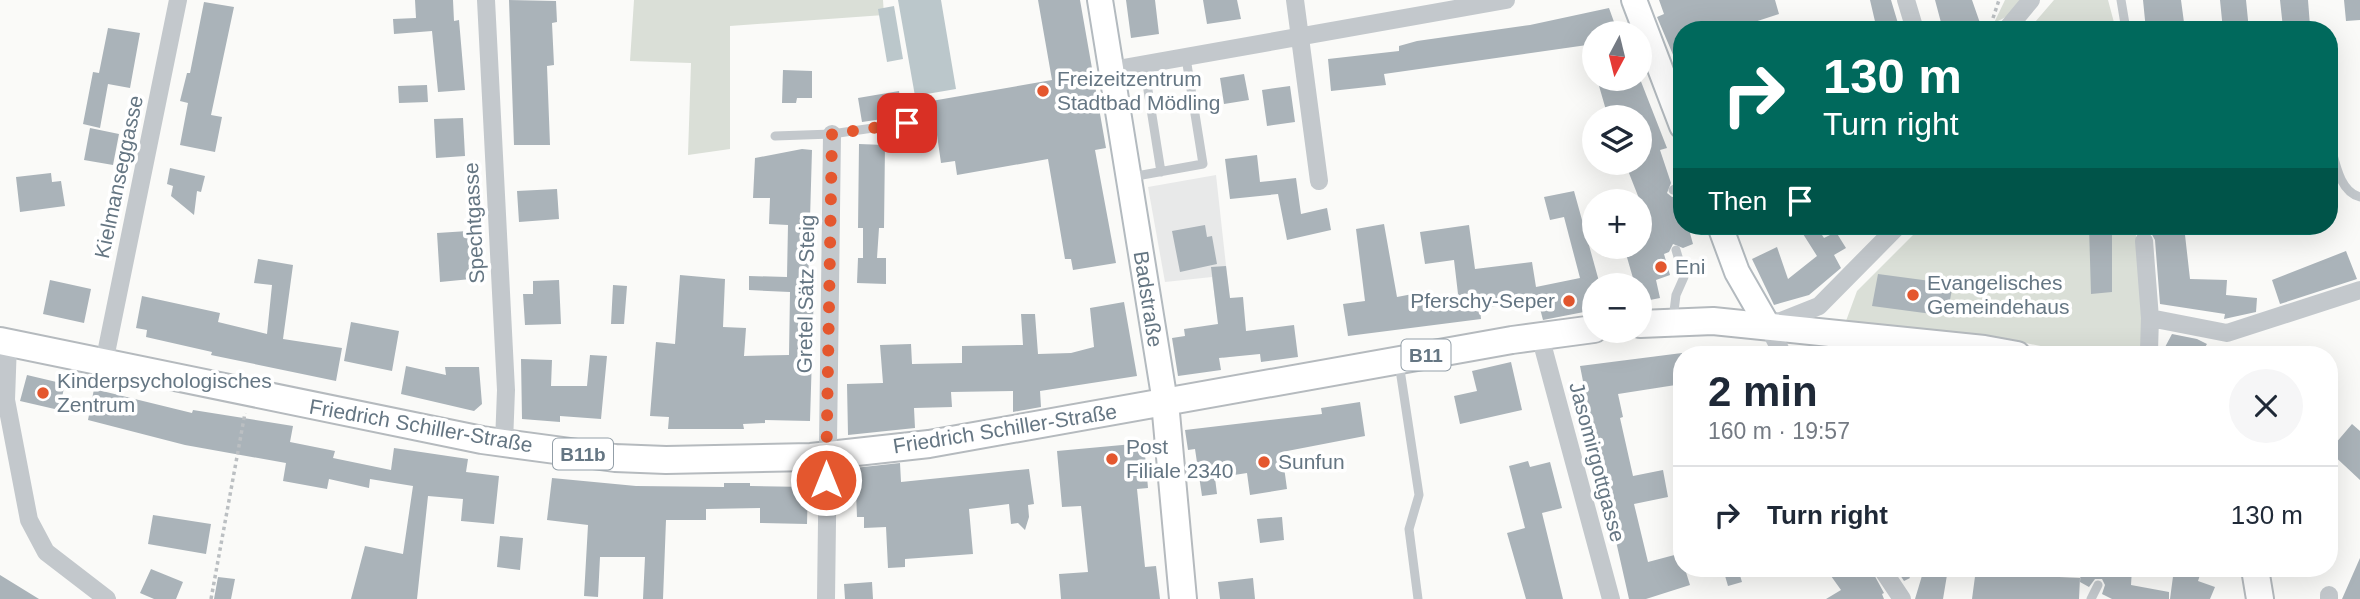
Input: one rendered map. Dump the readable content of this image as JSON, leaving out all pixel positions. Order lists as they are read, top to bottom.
{
  "streets": {
    "main road": [
      "Badstraße",
      "B11",
      "Friedrich Schiller-Straße",
      "B11b"
    ],
    "street": [
      "Kielmanseggasse",
      "Spechtgasse",
      "Gretel Sätz Steig",
      "Jasomirgottgasse"
    ]
  },
  "crossings": [
    ["Kielmanseggasse", "Friedrich Schiller-Straße"],
    ["Spechtgasse", "Friedrich Schiller-Straße"],
    ["Gretel Sätz Steig", "Friedrich Schiller-Straße"],
    ["Badstraße", "Friedrich Schiller-Straße"],
    ["Friedrich Schiller-Straße", "Jasomirgottgasse"]
  ],
  "places": [
    "Freizeitzentrum Stadtbad Mödling",
    "Eni",
    "Evangelisches Gemeindehaus",
    "Pferschy-Seper",
    "Kinderpsychologisches Zentrum",
    "Post Filiale 2340",
    "Sunfun"
  ],
  "north": "bottom",
  "page": {
    "map_buttons": ["+", "−"],
    "turn": ["130 m", "Turn right"],
    "then": "Then",
    "heading": ["2 min", "160 m · 19:57"],
    "list": [
      {
        "name": "Turn right",
        "value": "130 m"
      }
    ]
  }
}
